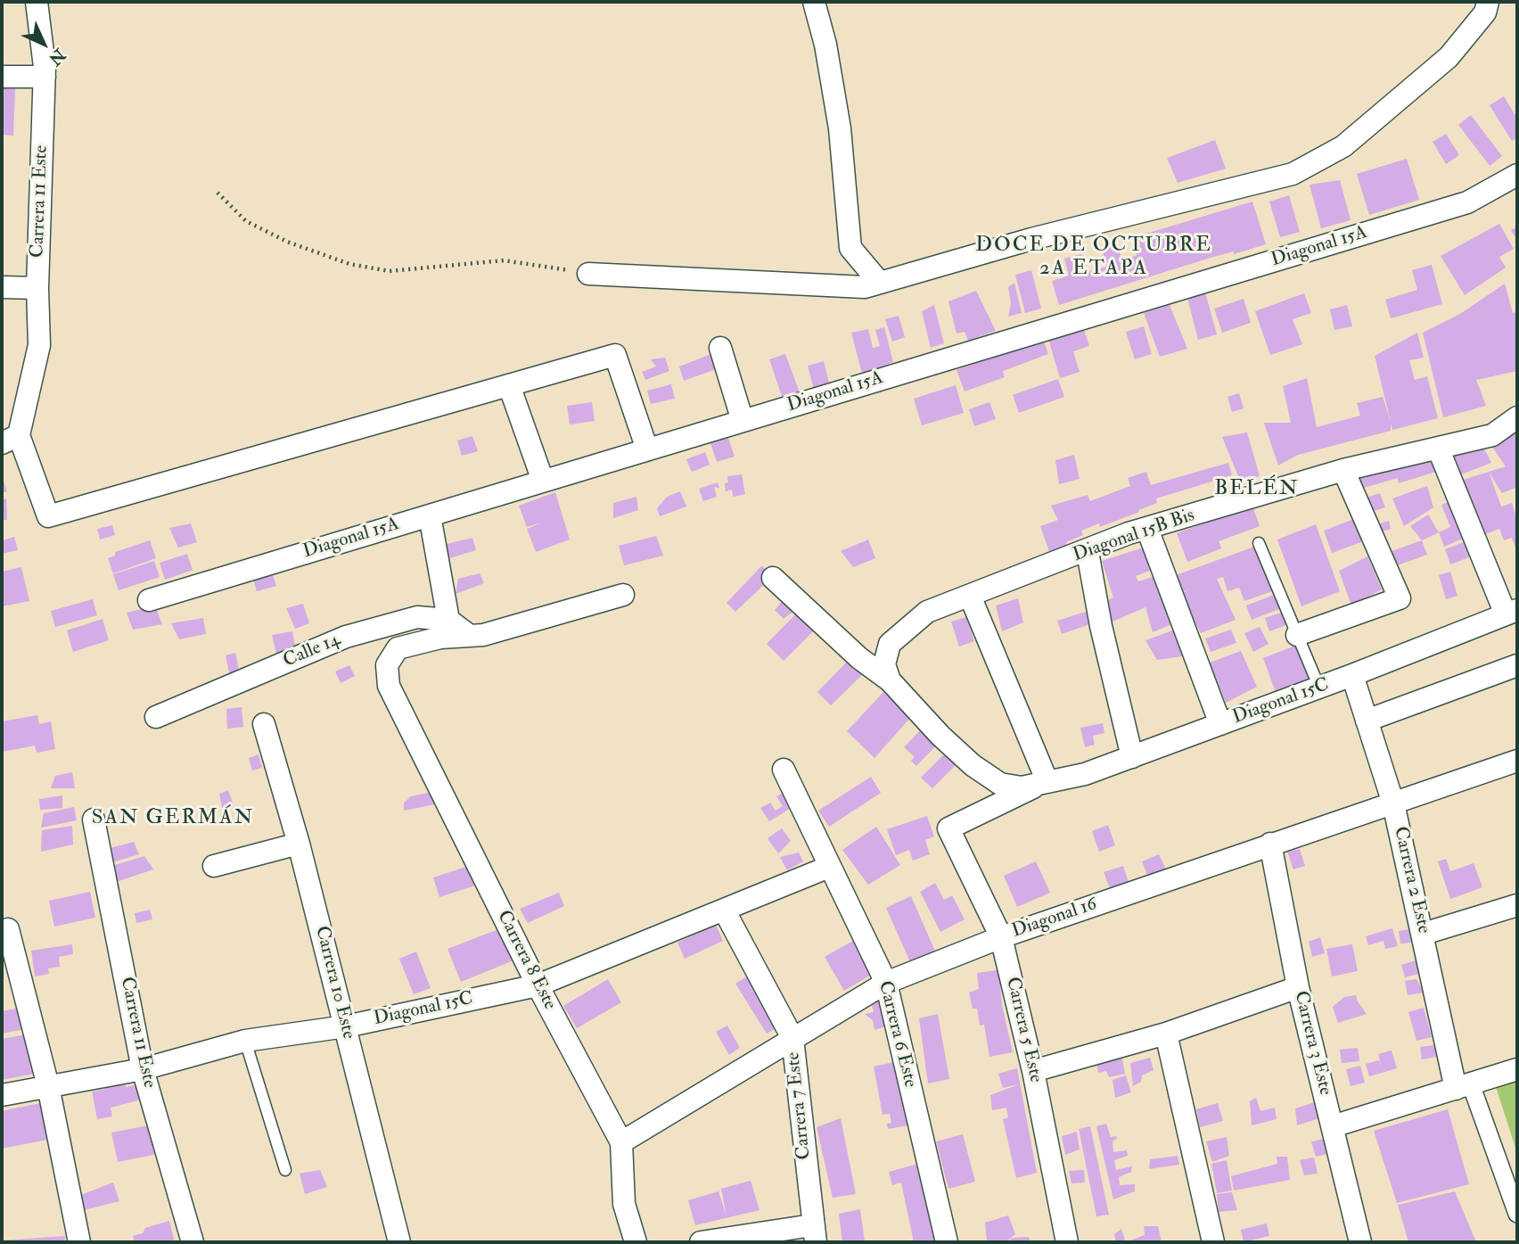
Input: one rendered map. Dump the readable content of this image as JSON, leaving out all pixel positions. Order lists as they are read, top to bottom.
{
  "streets": {
    "street": [
      "Carrera 11 Este",
      "Diagonal 15A",
      "Diagonal 15B Bis",
      "Calle 14",
      "Diagonal 15C",
      "Carrera 2 Este",
      "Diagonal 16",
      "Carrera 8 Este",
      "Carrera 10 Este",
      "Carrera 5 Este",
      "Carrera 6 Este",
      "Carrera 3 Este",
      "Carrera 7 Este"
    ]
  },
  "crossings": [
    ["Carrera 11 Este", "Diagonal 15C"],
    ["Diagonal 15B Bis", "Diagonal 15C"],
    ["Diagonal 15C", "Carrera 2 Este"],
    ["Diagonal 15C", "Carrera 8 Este"],
    ["Diagonal 15C", "Carrera 10 Este"],
    ["Diagonal 15C", "Carrera 5 Este"],
    ["Diagonal 15C", "Carrera 6 Este"],
    ["Diagonal 15C", "Carrera 7 Este"],
    ["Carrera 2 Este", "Diagonal 16"],
    ["Diagonal 16", "Carrera 8 Este"],
    ["Diagonal 16", "Carrera 5 Este"],
    ["Diagonal 16", "Carrera 6 Este"],
    ["Diagonal 16", "Carrera 3 Este"],
    ["Diagonal 16", "Carrera 7 Este"]
  ],
  "districts": ["DOCE DE OCTUBRE 2A ETAPA", "BELÉN", "SAN GERMÁN"],
  "north": "bottom right"
}
